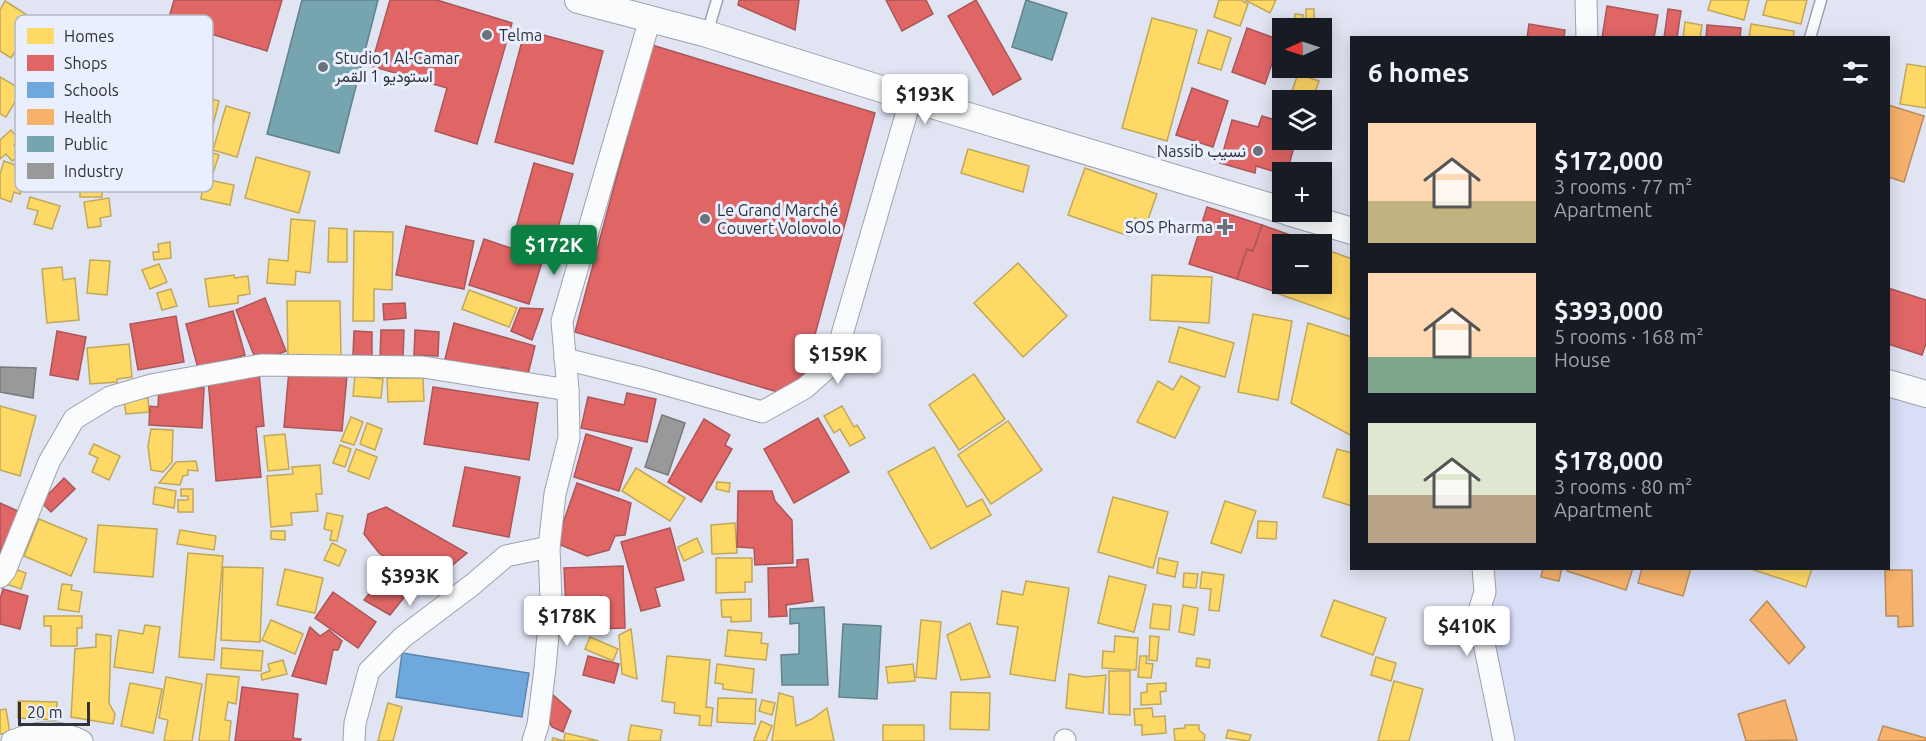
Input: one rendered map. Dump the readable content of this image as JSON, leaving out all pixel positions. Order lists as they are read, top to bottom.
{
  "places": {
    "other": [
      "Telma",
      "Studio1 Al-Camar استوديو 1 القمر",
      "Nassib نسيب",
      "Le Grand Marché Couvert Volovolo"
    ],
    "health": ["SOS Pharma"]
  },
  "legend": [
    "Homes",
    "Shops",
    "Schools",
    "Health",
    "Public",
    "Industry"
  ],
  "scale_bar": "20 m",
  "north": "left",
  "page": {
    "map_buttons": ["+", "−"],
    "heading": "6 homes",
    "price": [
      "$193K",
      "$172K",
      "$159K",
      "$393K",
      "$178K",
      "$410K"
    ],
    "list": [
      {
        "name": "$172,000",
        "note": "3 rooms · 77 m² · Apartment"
      },
      {
        "name": "$393,000",
        "note": "5 rooms · 168 m² · House"
      },
      {
        "name": "$178,000",
        "note": "3 rooms · 80 m² · Apartment"
      }
    ],
    "scale": "20 m"
  }
}
